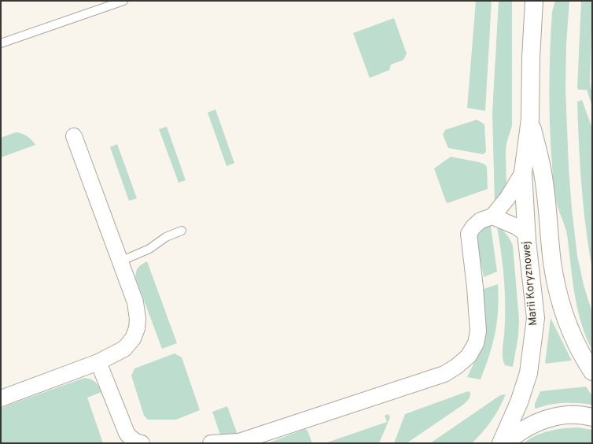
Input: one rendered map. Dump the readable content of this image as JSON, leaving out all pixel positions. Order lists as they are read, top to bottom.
{
  "streets": {
    "street": ["Marii Koryznowej"]
  }
}
